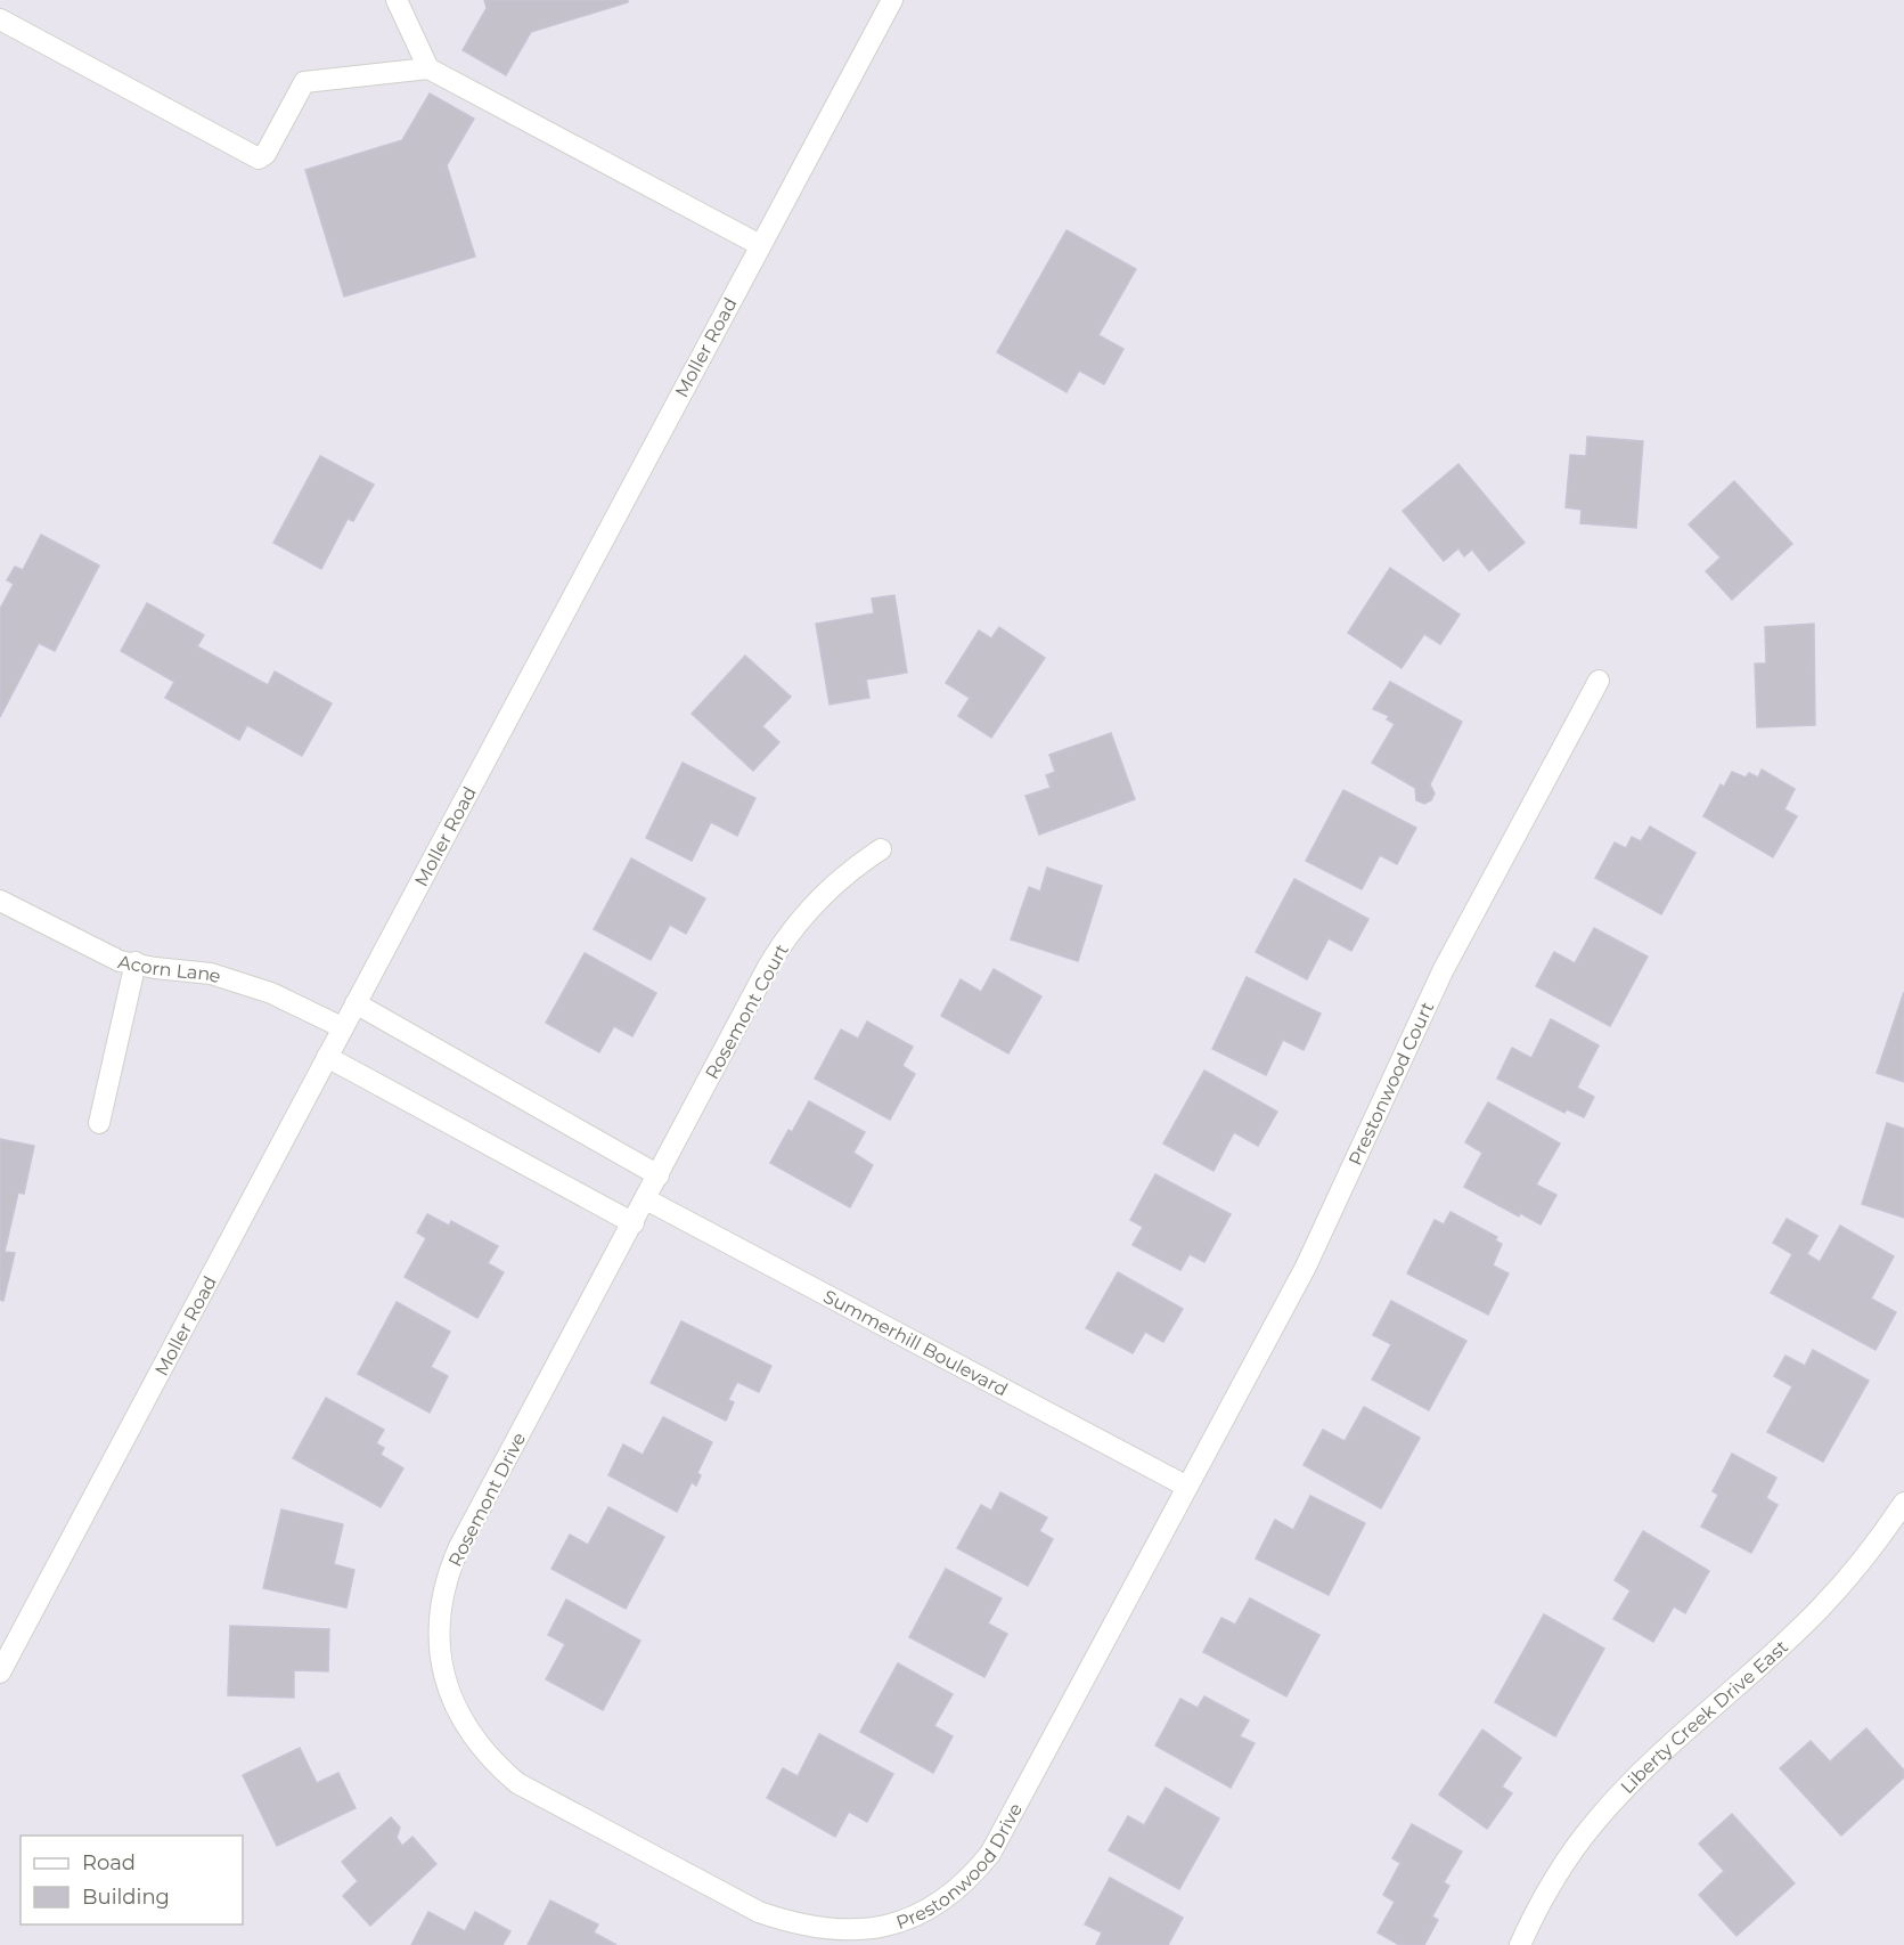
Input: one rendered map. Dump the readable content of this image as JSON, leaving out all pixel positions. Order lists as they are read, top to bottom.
{
  "streets": {
    "street": [
      "Moller Road",
      "Acorn Lane",
      "Rosemont Court",
      "Prestonwood Court",
      "Summerhill Boulevard",
      "Rosemont Drive",
      "Liberty Creek Drive East",
      "Prestonwood Drive"
    ]
  },
  "crossings": [
    ["Moller Road", "Acorn Lane"],
    ["Rosemont Court", "Summerhill Boulevard"],
    ["Rosemont Court", "Rosemont Drive"],
    ["Prestonwood Court", "Summerhill Boulevard"],
    ["Prestonwood Court", "Prestonwood Drive"],
    ["Summerhill Boulevard", "Rosemont Drive"],
    ["Summerhill Boulevard", "Prestonwood Drive"],
    ["Rosemont Drive", "Prestonwood Drive"]
  ],
  "legend": ["Road", "Building"]
}
